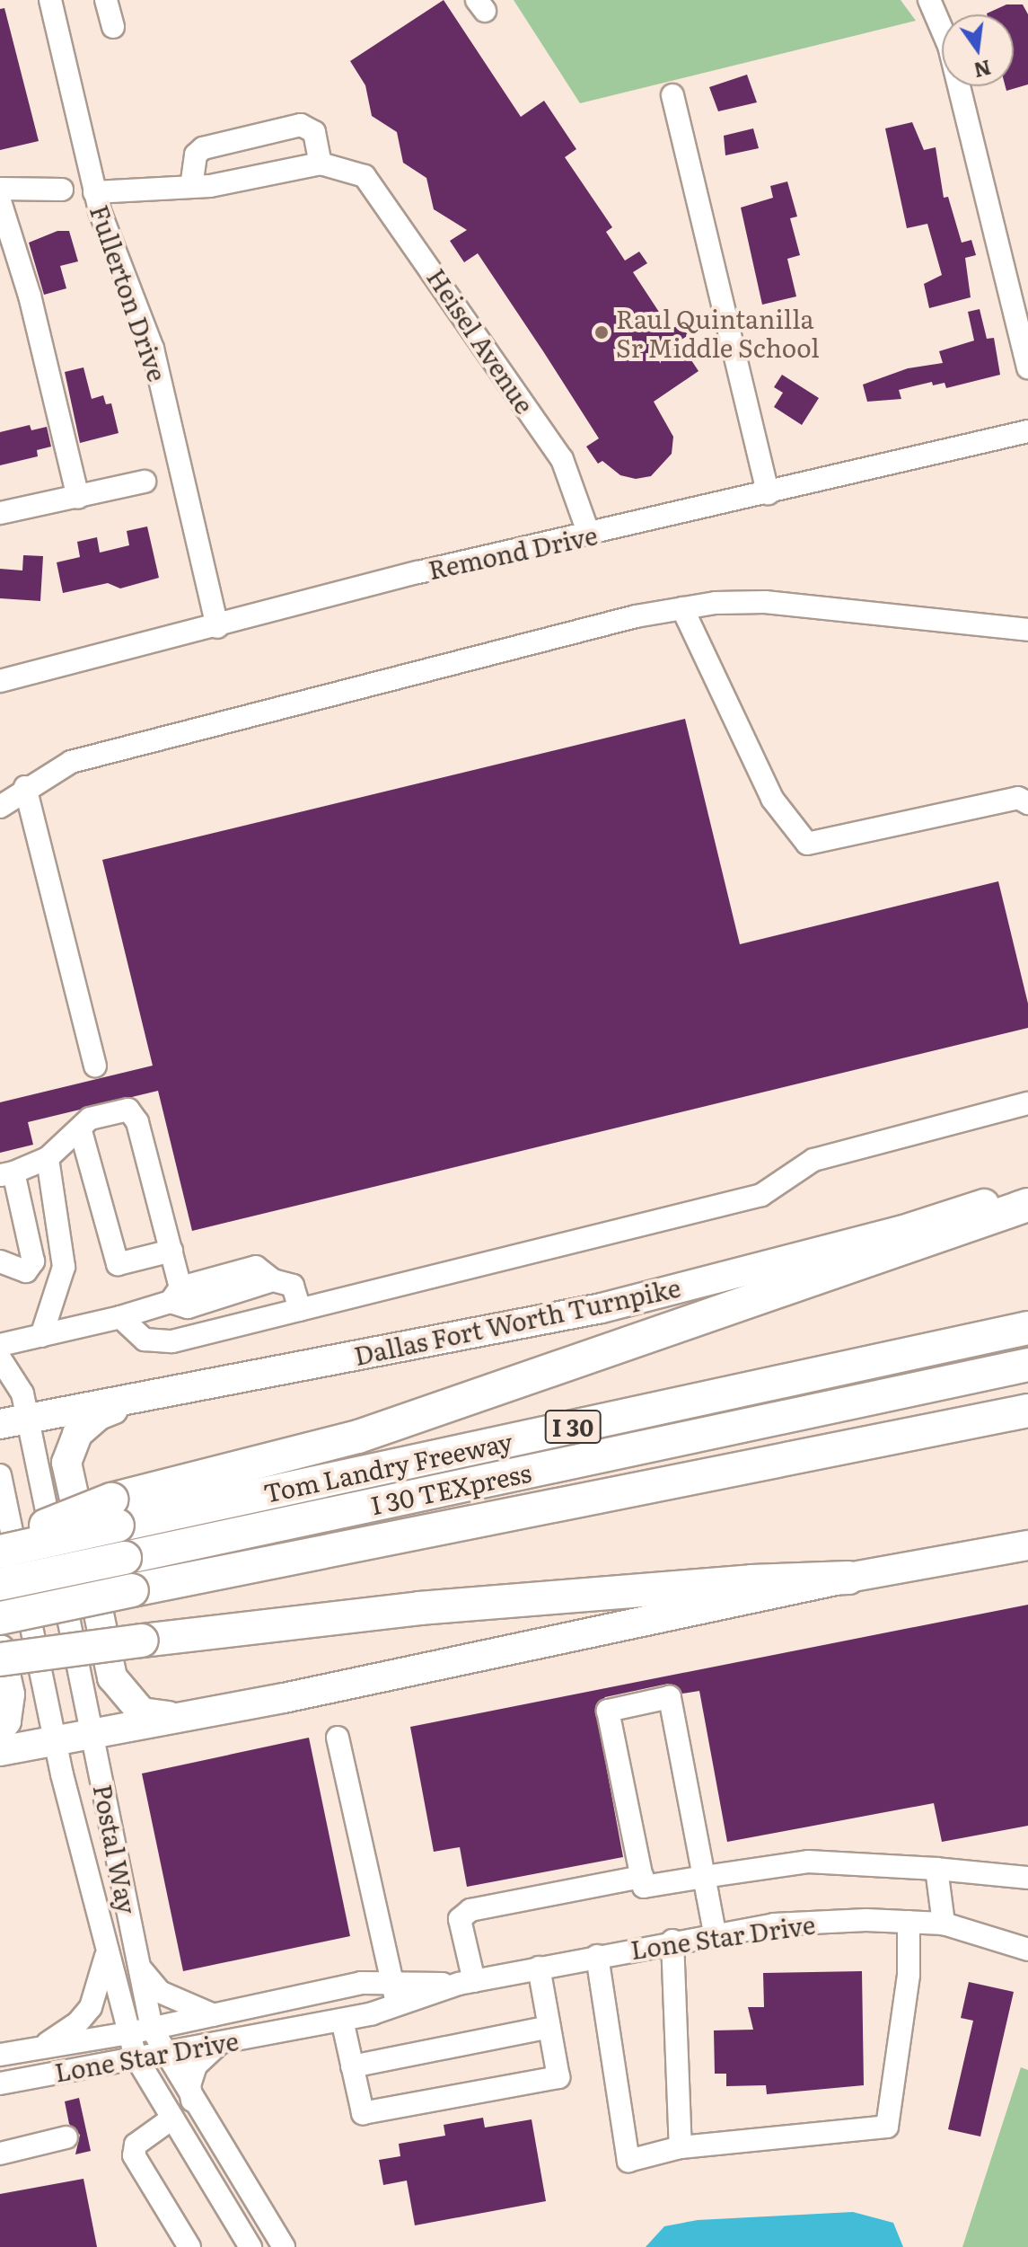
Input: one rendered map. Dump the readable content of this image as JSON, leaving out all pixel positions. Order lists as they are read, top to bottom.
{
  "streets": {
    "highway": ["I 30", "Tom Landry Freeway", "I 30 TEXpress"],
    "main road": ["Dallas Fort Worth Turnpike"],
    "street": [
      "Fullerton Drive",
      "Heisel Avenue",
      "Remond Drive",
      "Postal Way",
      "Lone Star Drive"
    ]
  },
  "crossings": [
    ["Fullerton Drive", "Remond Drive"],
    ["Heisel Avenue", "Remond Drive"],
    ["Dallas Fort Worth Turnpike", "Postal Way"],
    ["Postal Way", "Lone Star Drive"]
  ],
  "places": ["Raul Quintanilla Sr Middle School"],
  "north": "bottom"
}
